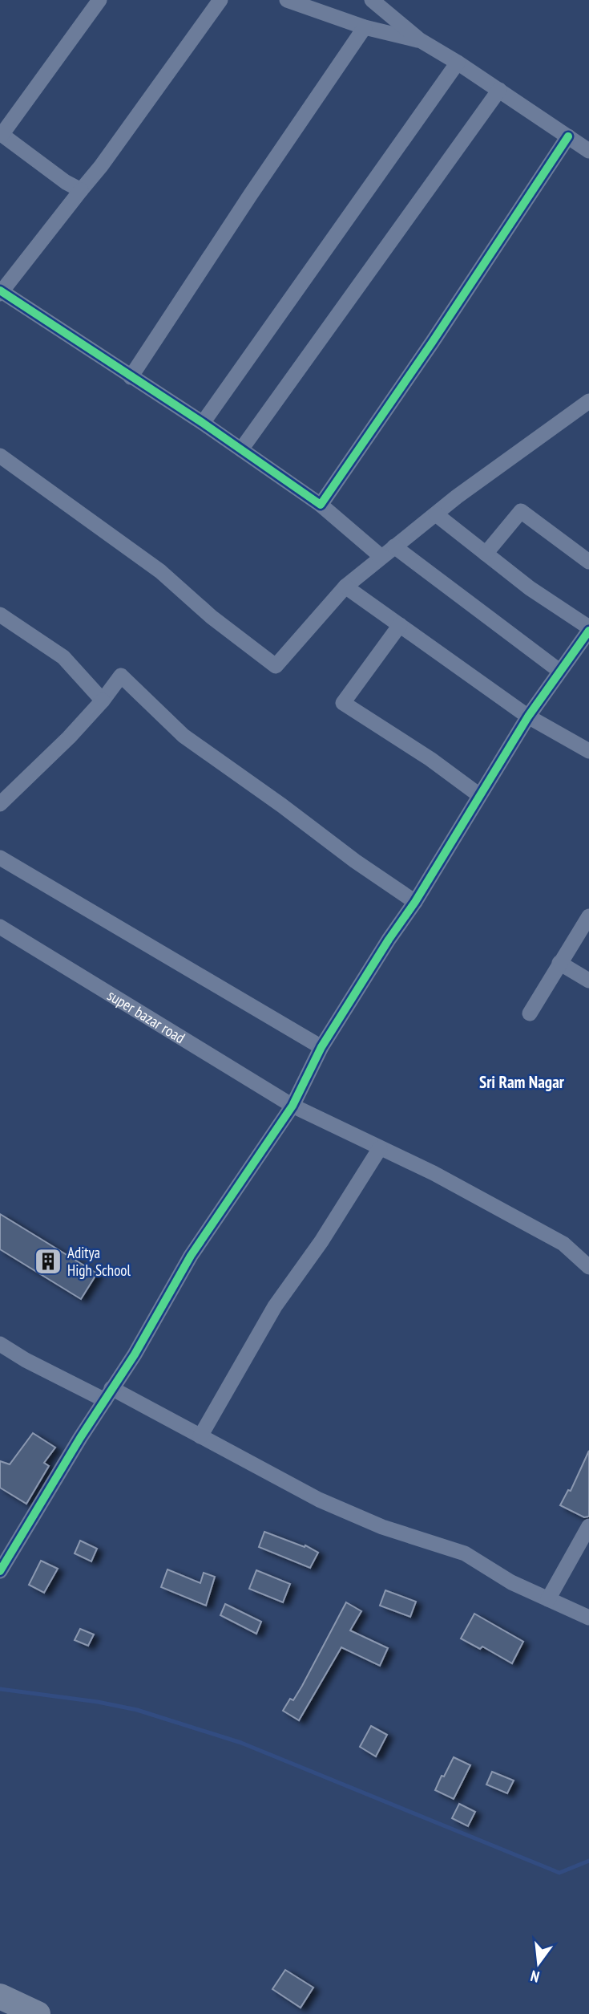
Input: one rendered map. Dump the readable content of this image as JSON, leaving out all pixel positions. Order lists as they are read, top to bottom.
{
  "streets": {
    "street": ["super bazar road"]
  },
  "districts": ["Sri Ram Nagar"],
  "places": {
    "building": ["Aditya High School"]
  },
  "north": "bottom"
}
